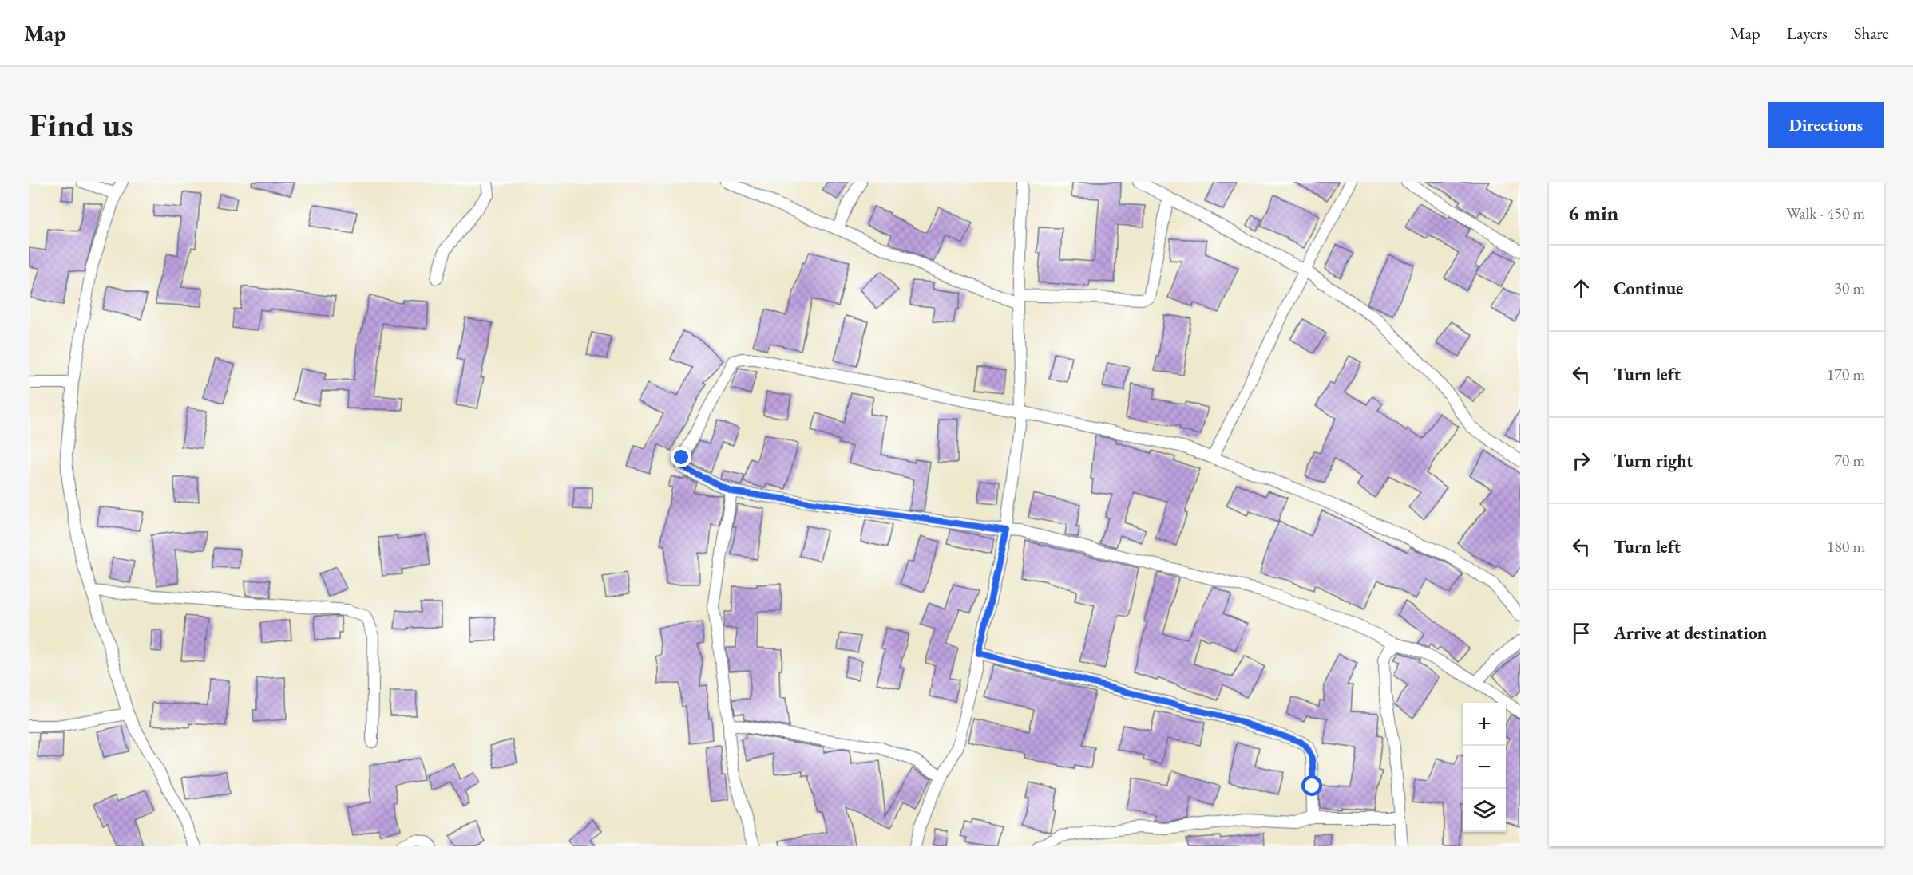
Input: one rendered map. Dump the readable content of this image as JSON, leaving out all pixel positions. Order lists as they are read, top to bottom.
{
  "page": {
    "header": "Map",
    "nav": ["Map", "Layers", "Share"],
    "buttons": "Directions",
    "title": "Find us",
    "heading": ["6 min", "Walk · 450 m"],
    "list": [
      ["Continue", "30 m"],
      ["Turn left", "170 m"],
      ["Turn right", "70 m"],
      ["Turn left", "180 m"],
      "Arrive at destination"
    ],
    "map_buttons": ["+", "−"]
  }
}
